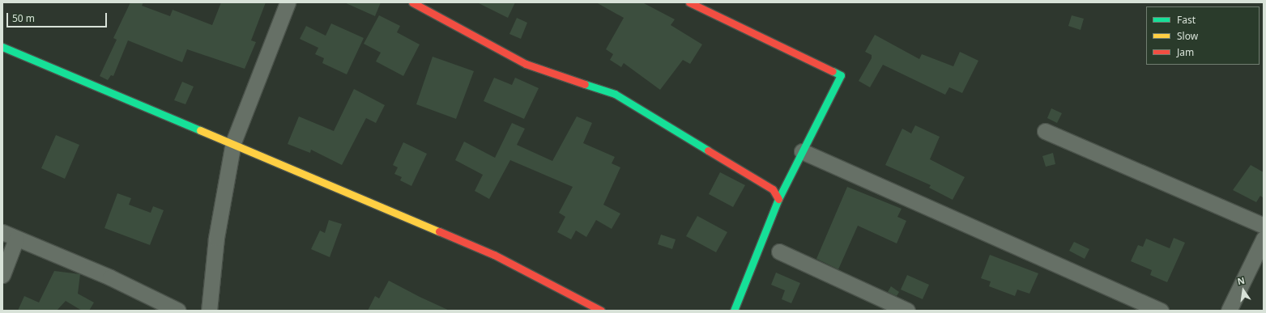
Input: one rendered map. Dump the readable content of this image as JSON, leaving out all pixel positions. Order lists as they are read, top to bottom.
{
  "legend": ["Fast", "Slow", "Jam"],
  "scale_bar": "50 m",
  "north": "top"
}
